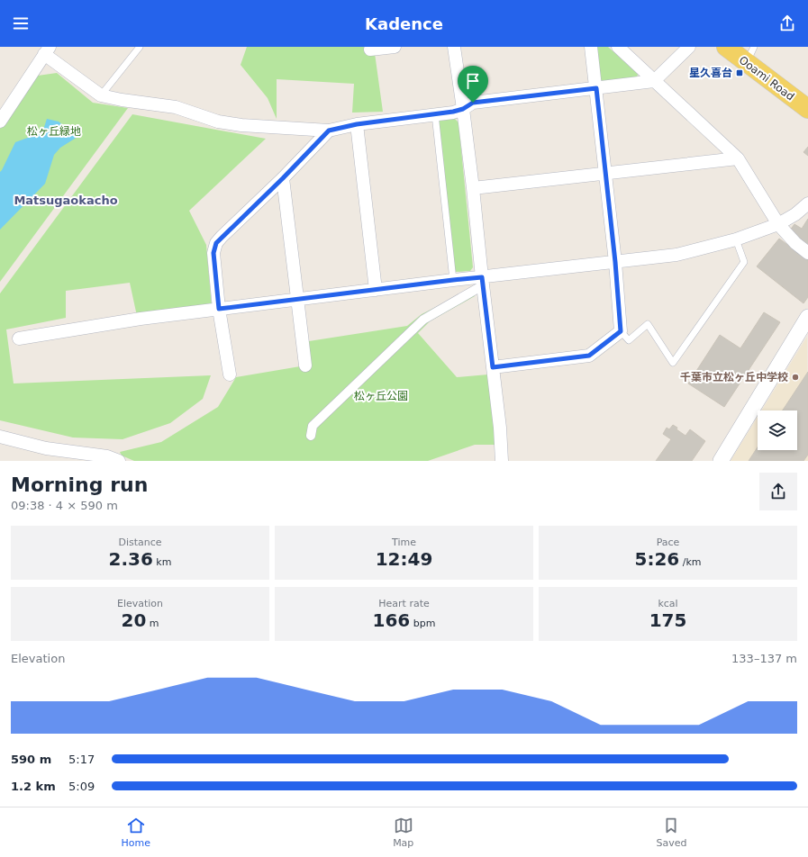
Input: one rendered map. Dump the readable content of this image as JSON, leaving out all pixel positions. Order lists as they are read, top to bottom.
{
  "streets": {
    "main road": ["Ooami Road"]
  },
  "districts": ["Matsugaokacho"],
  "parks": ["松ヶ丘緑地", "松ヶ丘公園"],
  "places": {
    "transit": ["星久喜台"],
    "other": ["千葉市立松ヶ丘中学校"]
  },
  "page": {
    "header": "Kadence",
    "heading": ["Morning run", "09:38 · 4 × 590 m"],
    "stats": [
      ["Distance", "2.36 km"],
      ["Time", "12:49"],
      ["Pace", "5:26 /km"],
      ["Elevation", "20 m"],
      ["Heart rate", "166 bpm"],
      ["kcal", "175"]
    ],
    "chart": ["Elevation", "133–137 m"],
    "list": [
      {
        "name": "590 m",
        "note": "5:17"
      },
      {
        "name": "1.2 km",
        "note": "5:09"
      }
    ],
    "tabs": ["Home", "Map", "Saved"]
  }
}
